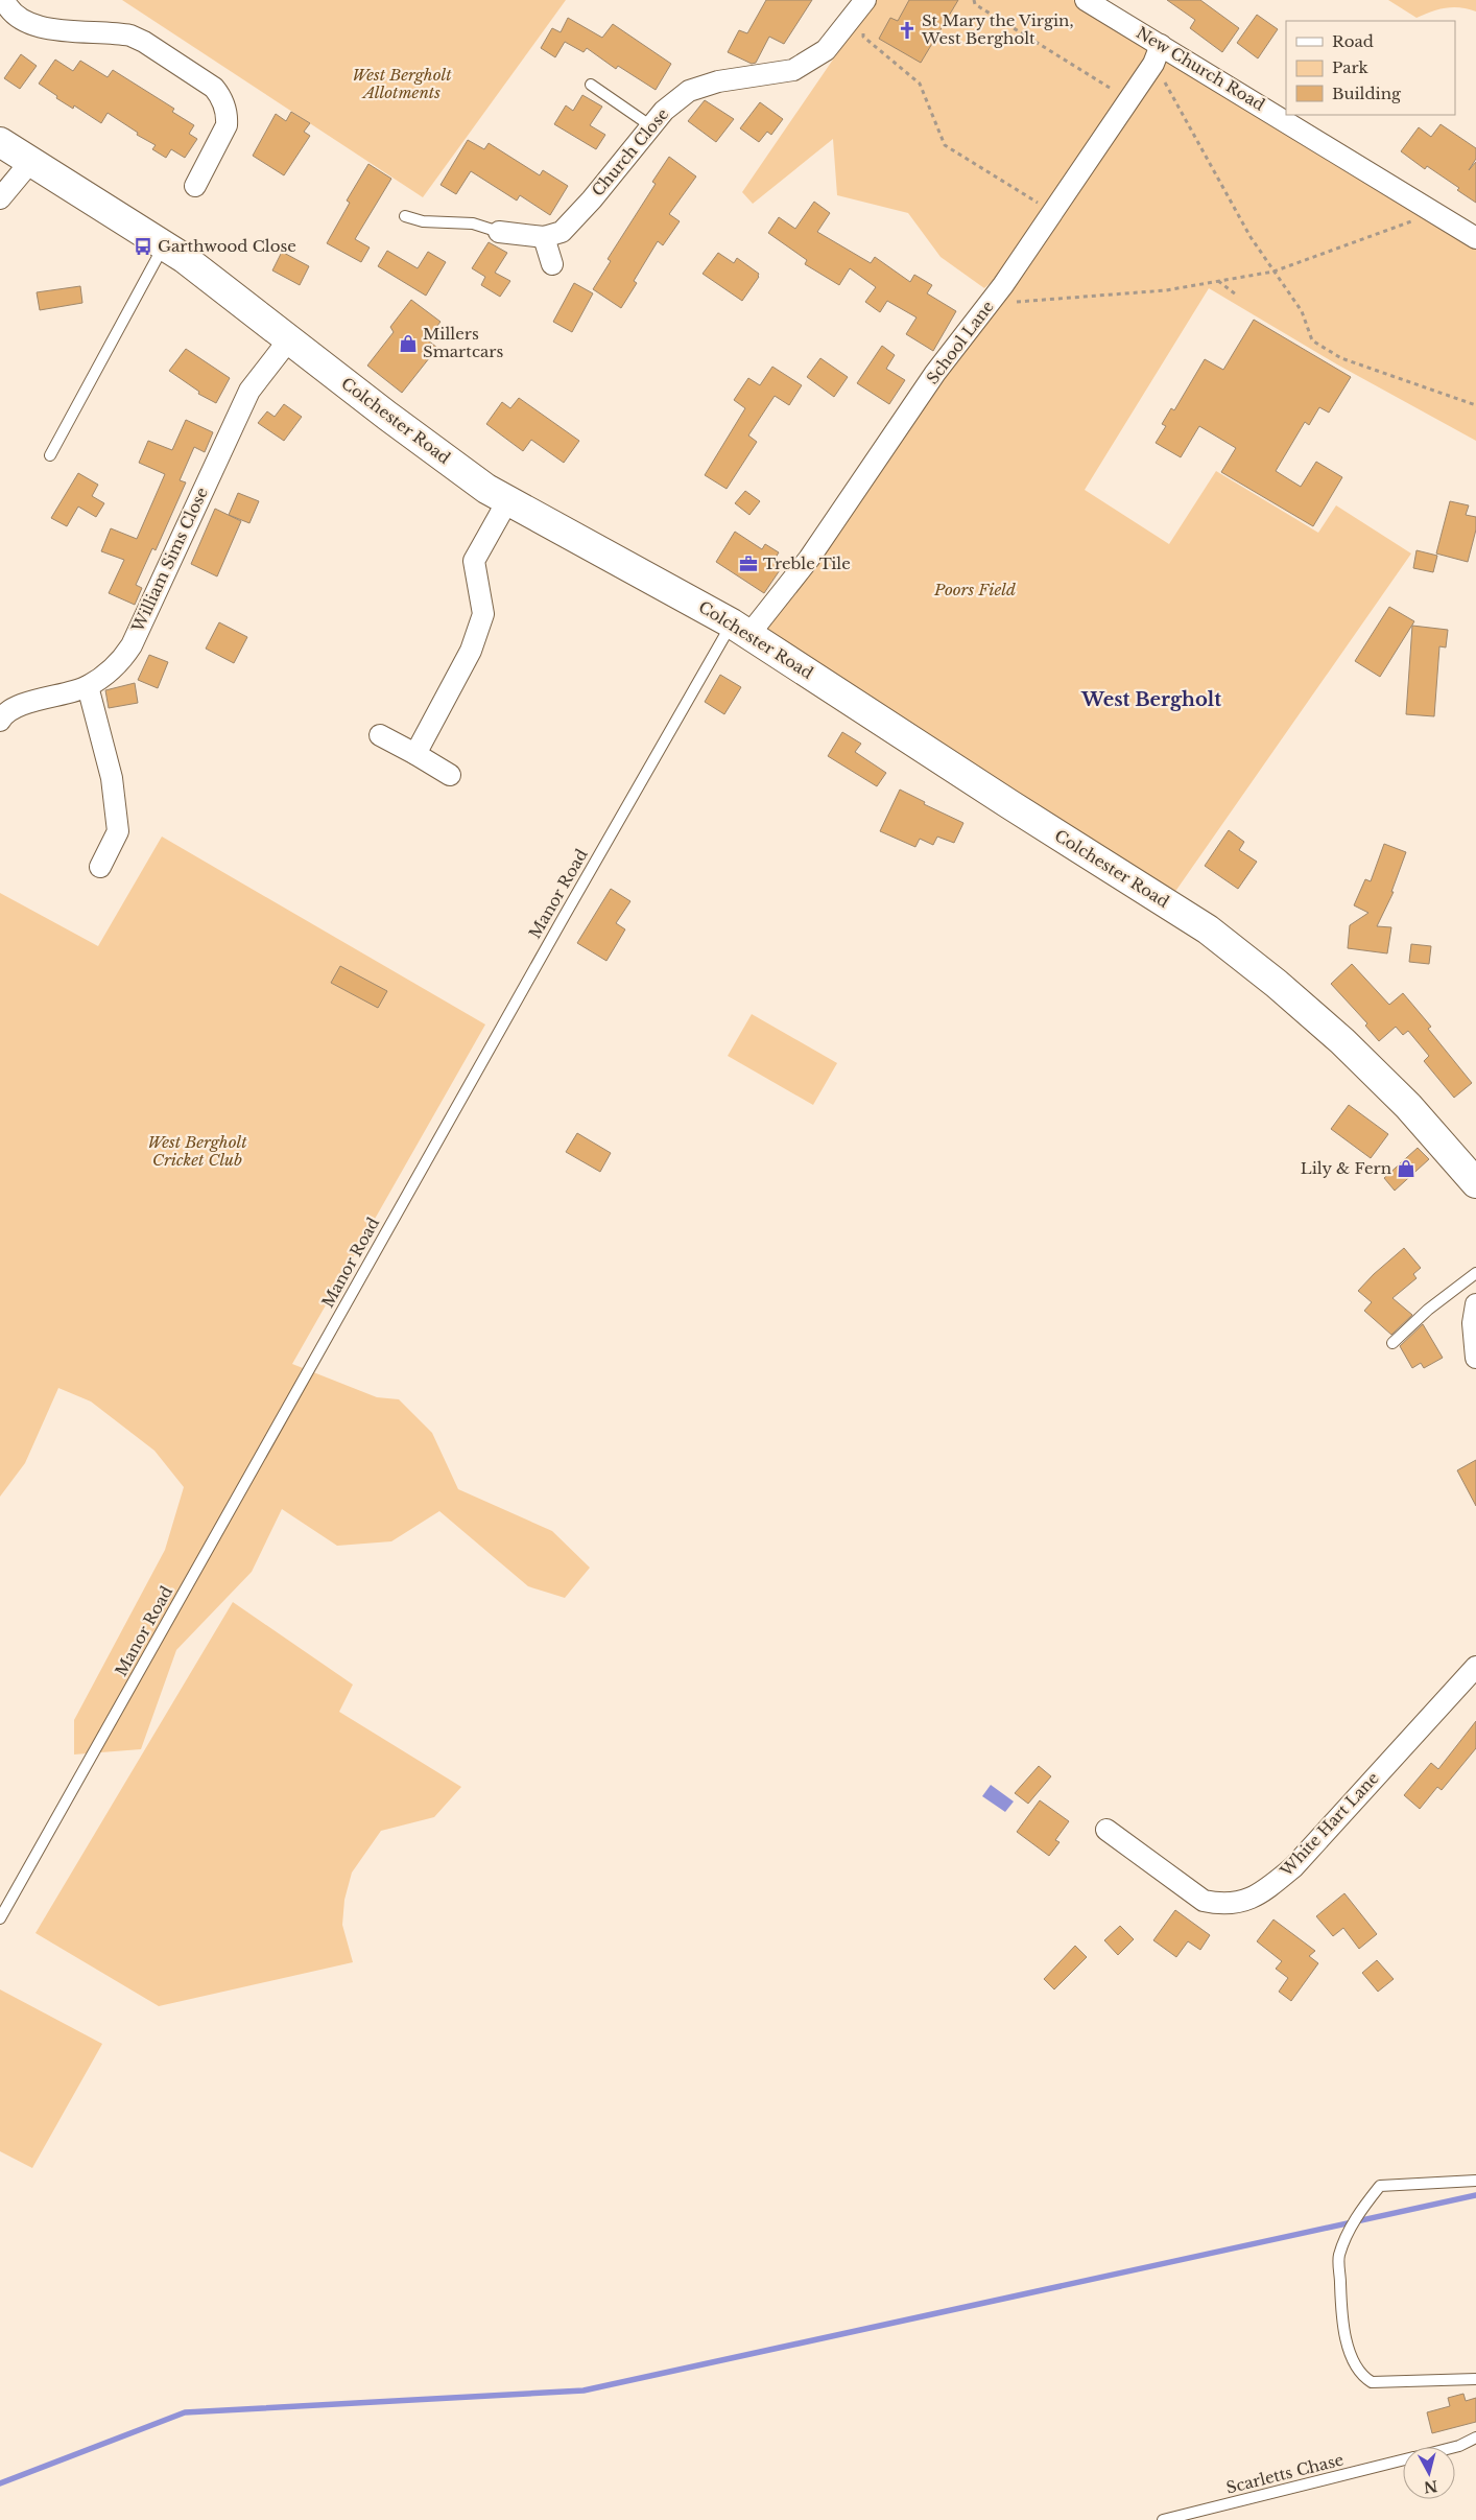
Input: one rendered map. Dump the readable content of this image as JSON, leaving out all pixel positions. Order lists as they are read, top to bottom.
{
  "streets": {
    "main road": ["Colchester Road"],
    "street": [
      "New Church Road",
      "Church Close",
      "School Lane",
      "William Sims Close",
      "White Hart Lane"
    ],
    "lane": ["Manor Road", "Scarletts Chase"]
  },
  "crossings": [
    ["New Church Road", "School Lane"],
    ["School Lane", "Colchester Road"],
    ["School Lane", "Manor Road"],
    ["Colchester Road", "William Sims Close"],
    ["Colchester Road", "Manor Road"]
  ],
  "districts": ["West Bergholt"],
  "parks": ["West Bergholt Allotments", "Poors Field", "West Bergholt Cricket Club"],
  "places": {
    "church": ["St Mary the Virgin, West Bergholt"],
    "bus stop": ["Garthwood Close"],
    "shop": ["Millers Smartcars", "Lily & Fern"],
    "office": ["Treble Tile"]
  },
  "legend": ["Road", "Park", "Building"],
  "north": "bottom"
}
